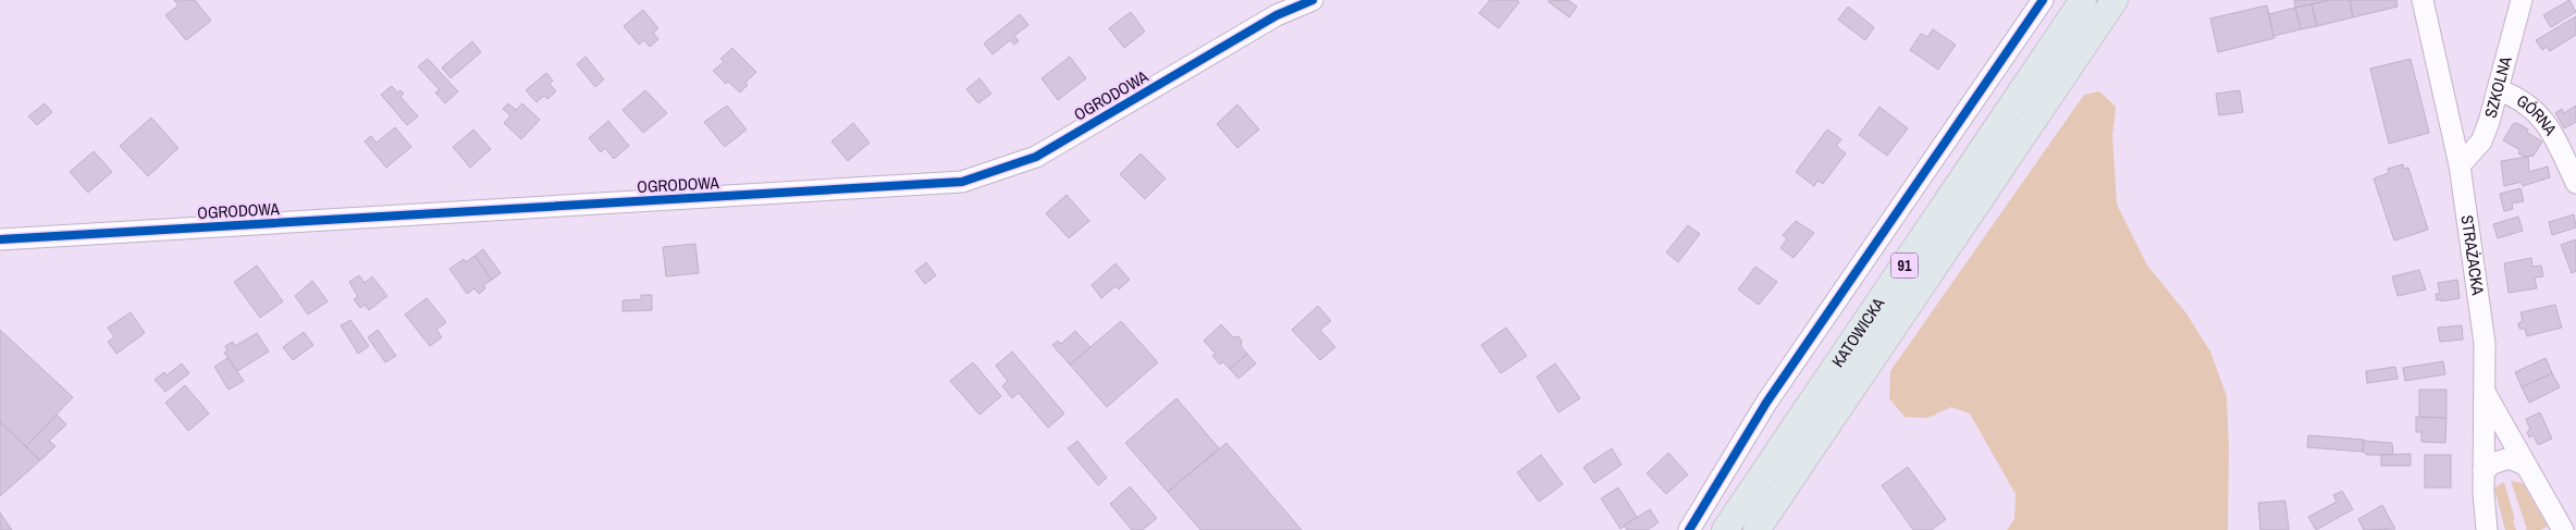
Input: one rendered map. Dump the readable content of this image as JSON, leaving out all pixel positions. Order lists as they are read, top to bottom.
{
  "streets": {
    "main road": ["91", "KATOWICKA"],
    "street": [
      "SZKOLNA",
      "OGRODOWA",
      "GÓRNA",
      "STRAŻACKA"
    ]
  },
  "crossings": [
    ["SZKOLNA", "GÓRNA"],
    ["SZKOLNA", "STRAŻACKA"]
  ]
}
